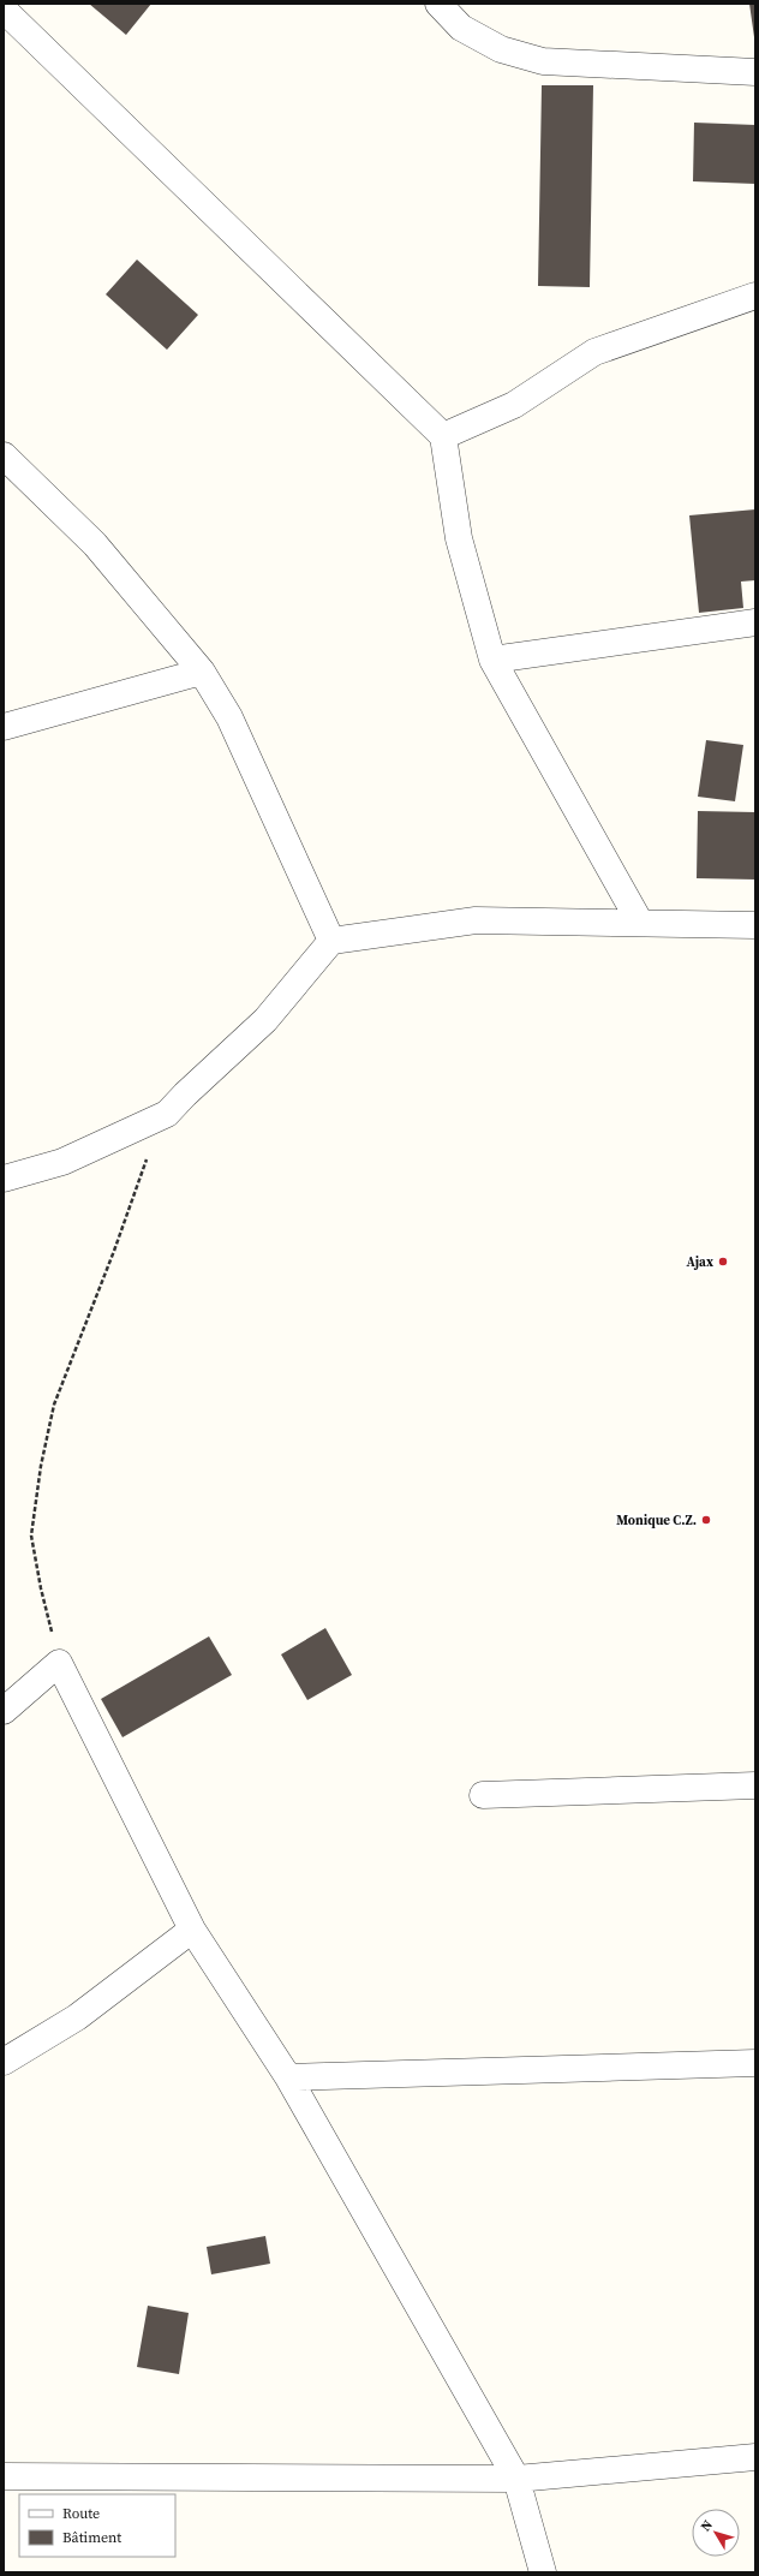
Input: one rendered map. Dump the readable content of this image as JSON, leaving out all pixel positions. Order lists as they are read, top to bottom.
{
  "places": ["Ajax", "Monique C.Z."],
  "legend": ["Route", "Bâtiment"],
  "north": "top left"
}
